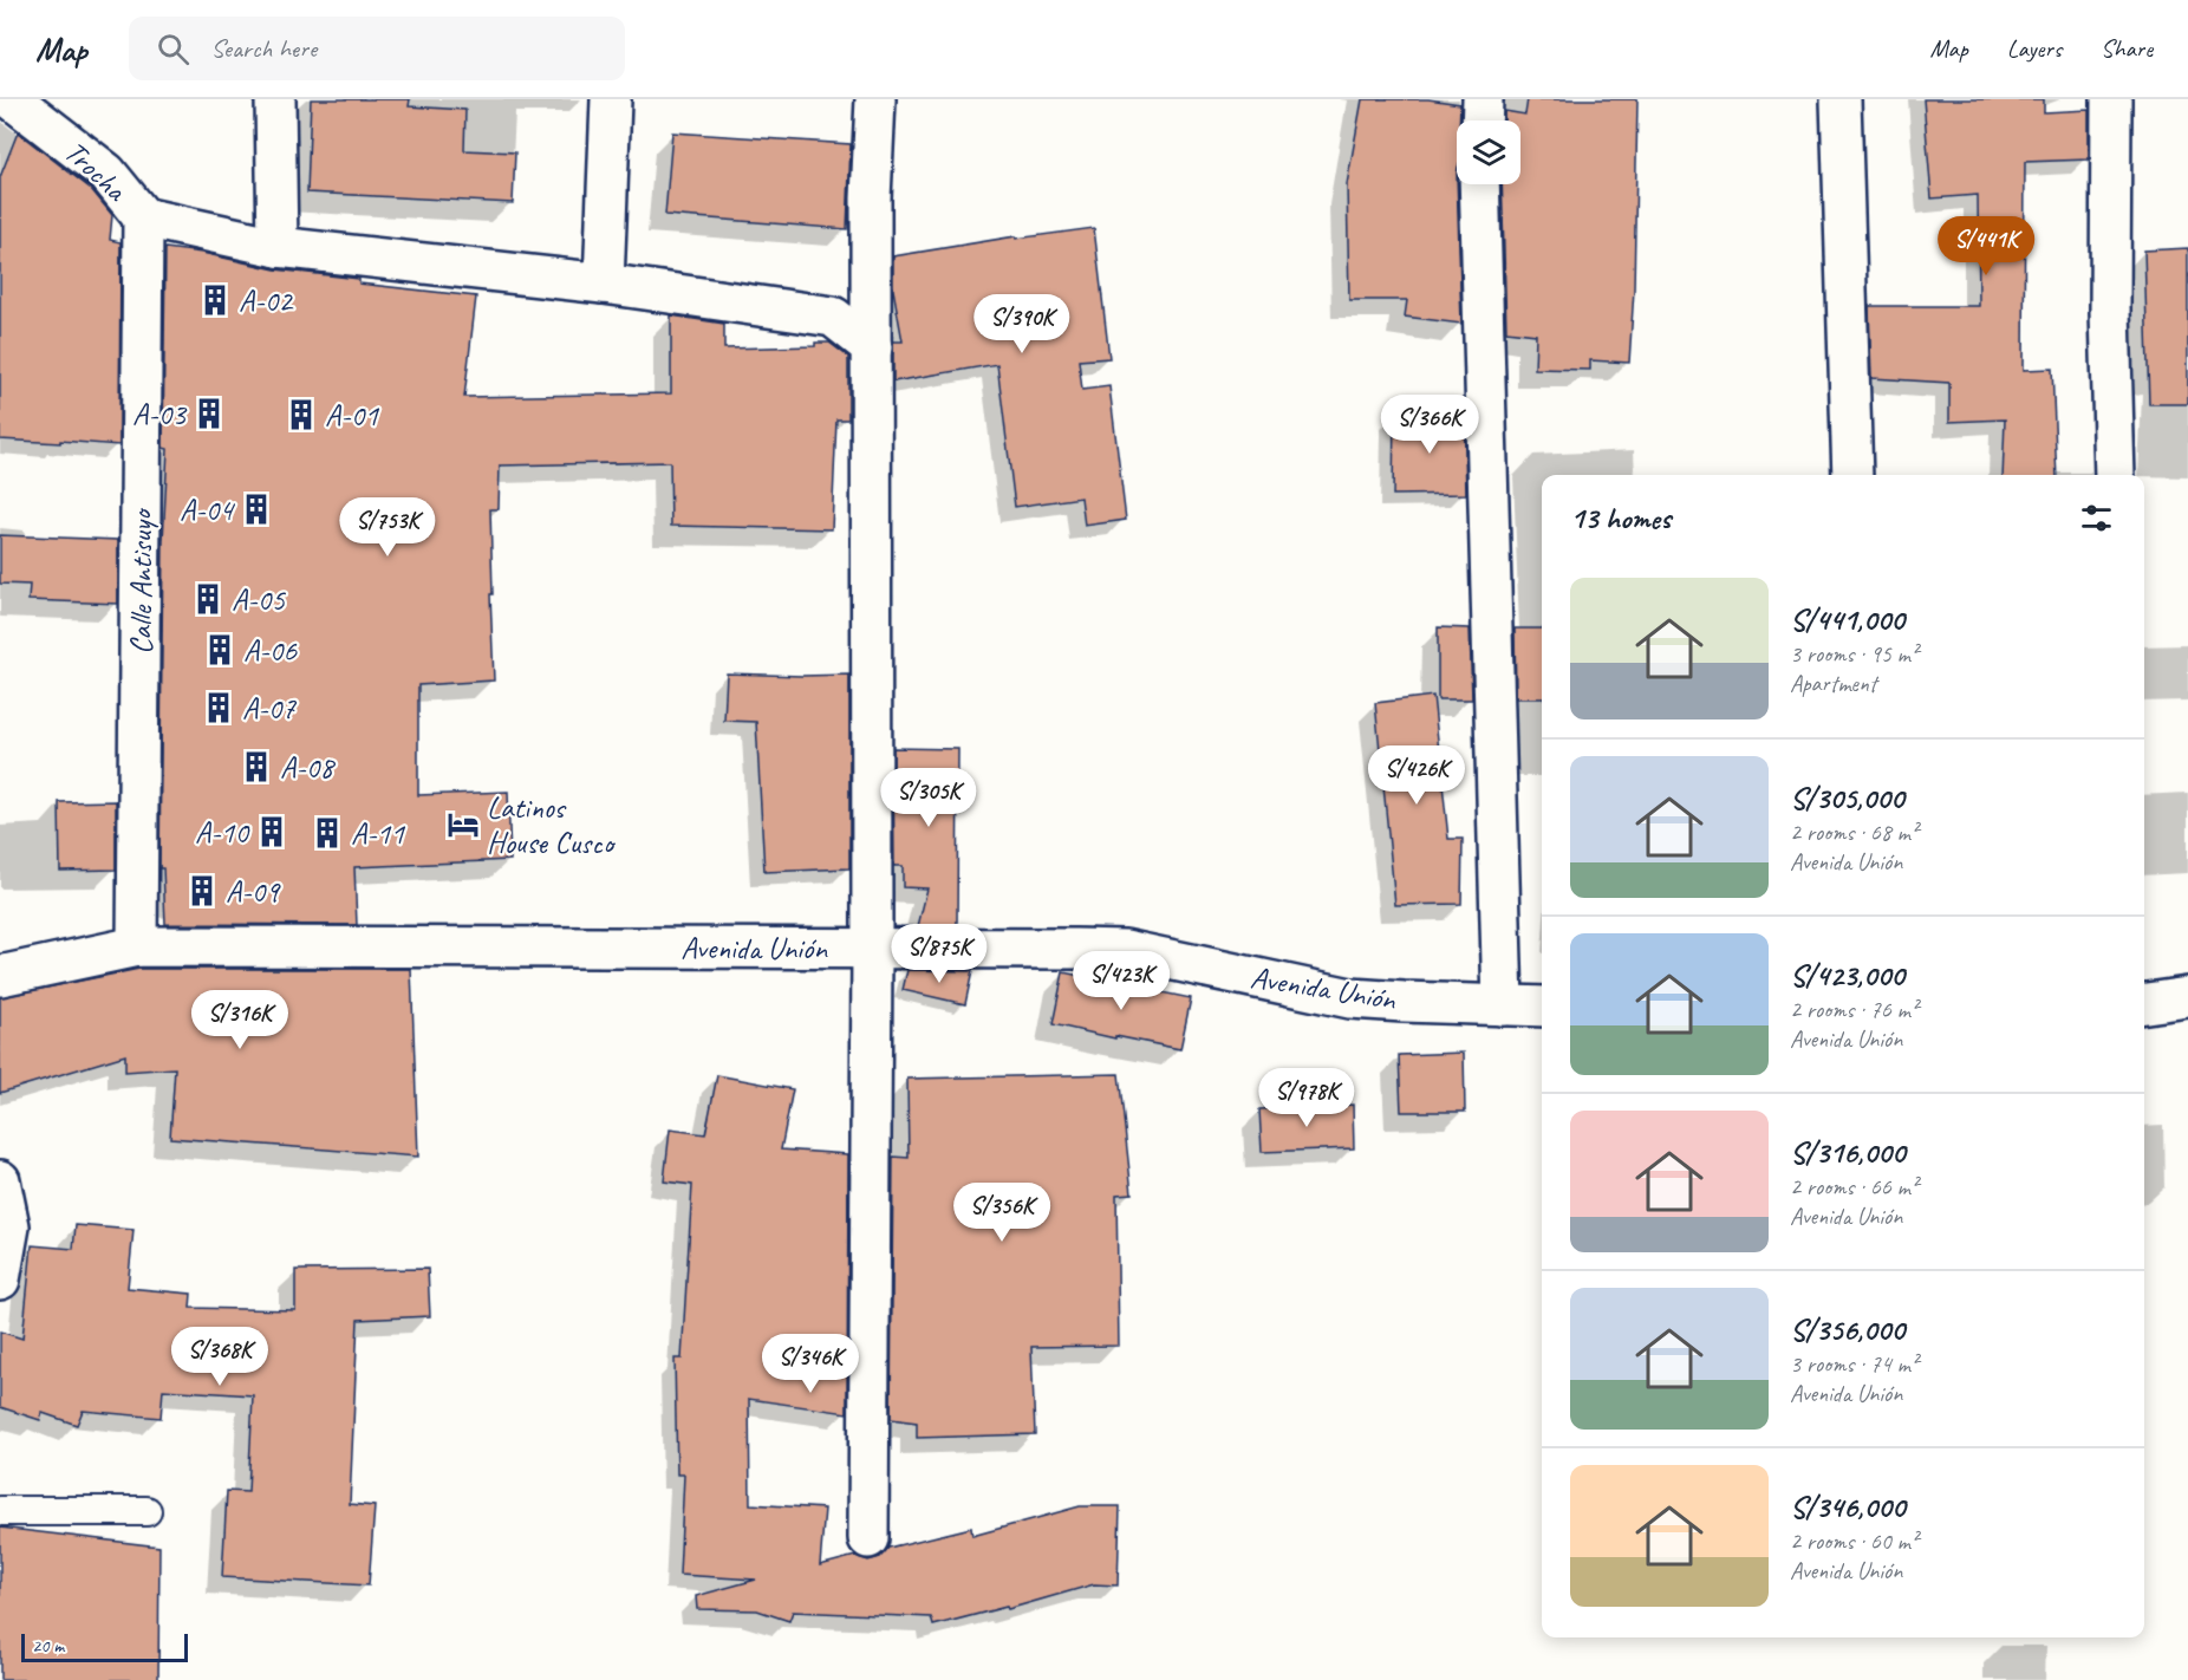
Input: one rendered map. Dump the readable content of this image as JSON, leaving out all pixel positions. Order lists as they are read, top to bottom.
{
  "streets": {
    "street": ["Trocha", "Calle Antisuyo", "Avenida Unión"]
  },
  "crossings": [
    ["Trocha", "Calle Antisuyo"],
    ["Calle Antisuyo", "Avenida Unión"]
  ],
  "places": {
    "building": [
      "A-02",
      "A-03",
      "A-01",
      "A-04",
      "A-05",
      "A-06",
      "A-07",
      "A-08",
      "A-10",
      "A-11",
      "A-09"
    ],
    "hotel": ["Latinos House Cusco"]
  },
  "scale_bar": "20 m",
  "page": {
    "header": "Map",
    "search": "Search here",
    "nav": ["Map", "Layers", "Share"],
    "price": [
      "S/441K",
      "S/390K",
      "S/366K",
      "S/753K",
      "S/426K",
      "S/305K",
      "S/875K",
      "S/423K",
      "S/316K",
      "S/978K",
      "S/356K",
      "S/368K",
      "S/346K"
    ],
    "heading": "13 homes",
    "list": [
      {
        "name": "S/441,000",
        "note": "3 rooms · 95 m² · Apartment"
      },
      {
        "name": "S/305,000",
        "note": "2 rooms · 68 m² · Avenida Unión"
      },
      {
        "name": "S/423,000",
        "note": "2 rooms · 76 m² · Avenida Unión"
      },
      {
        "name": "S/316,000",
        "note": "2 rooms · 66 m² · Avenida Unión"
      },
      {
        "name": "S/356,000",
        "note": "3 rooms · 74 m² · Avenida Unión"
      },
      {
        "name": "S/346,000",
        "note": "2 rooms · 60 m² · Avenida Unión"
      }
    ],
    "scale": "20 m"
  }
}
